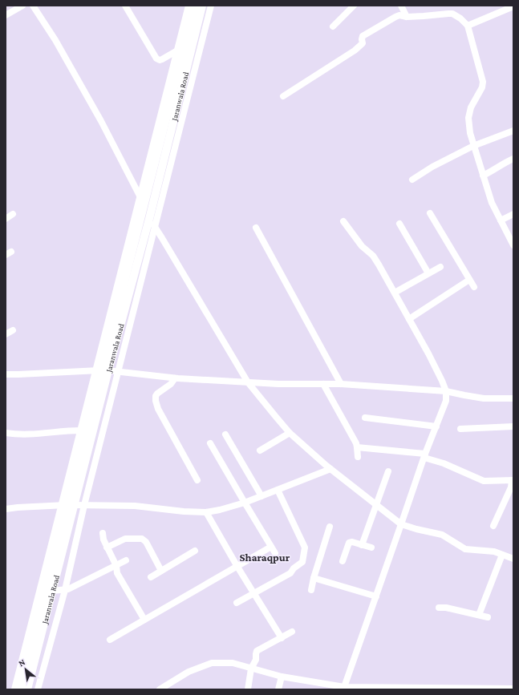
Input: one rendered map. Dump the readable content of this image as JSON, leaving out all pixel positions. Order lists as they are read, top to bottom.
{
  "streets": {
    "main road": ["Jaranwala Road"]
  },
  "districts": ["Sharaqpur"],
  "north": "top left"
}
